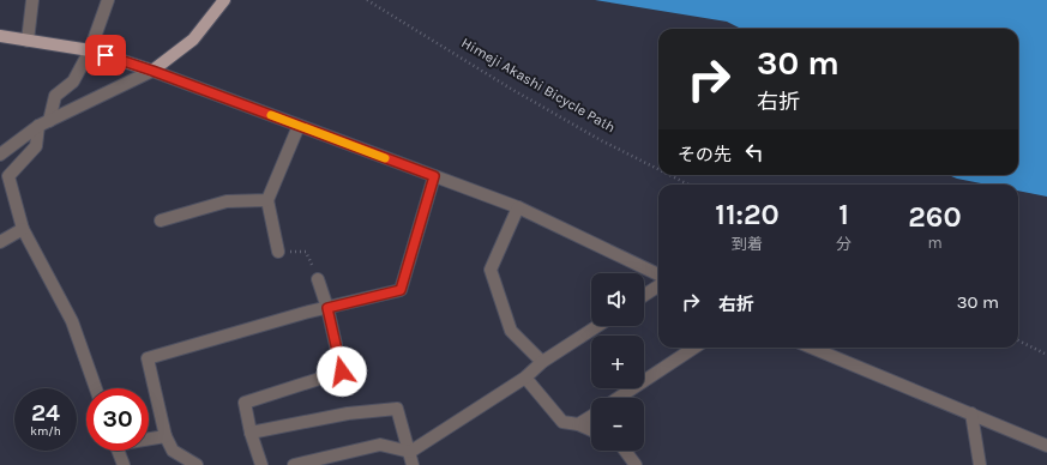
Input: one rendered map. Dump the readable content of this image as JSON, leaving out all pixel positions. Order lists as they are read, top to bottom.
{
  "streets": {
    "path": ["Himeji Akashi Bicycle Path"]
  },
  "page": {
    "turn": ["30 m", "右折"],
    "then": "その先",
    "eta": [
      "11:20",
      "到着",
      "1",
      "分",
      "260",
      "m"
    ],
    "list": [
      {
        "name": "右折",
        "value": "30 m"
      }
    ],
    "map_buttons": ["+", "−"],
    "speed": "24 km/h",
    "limit": "30"
  }
}
